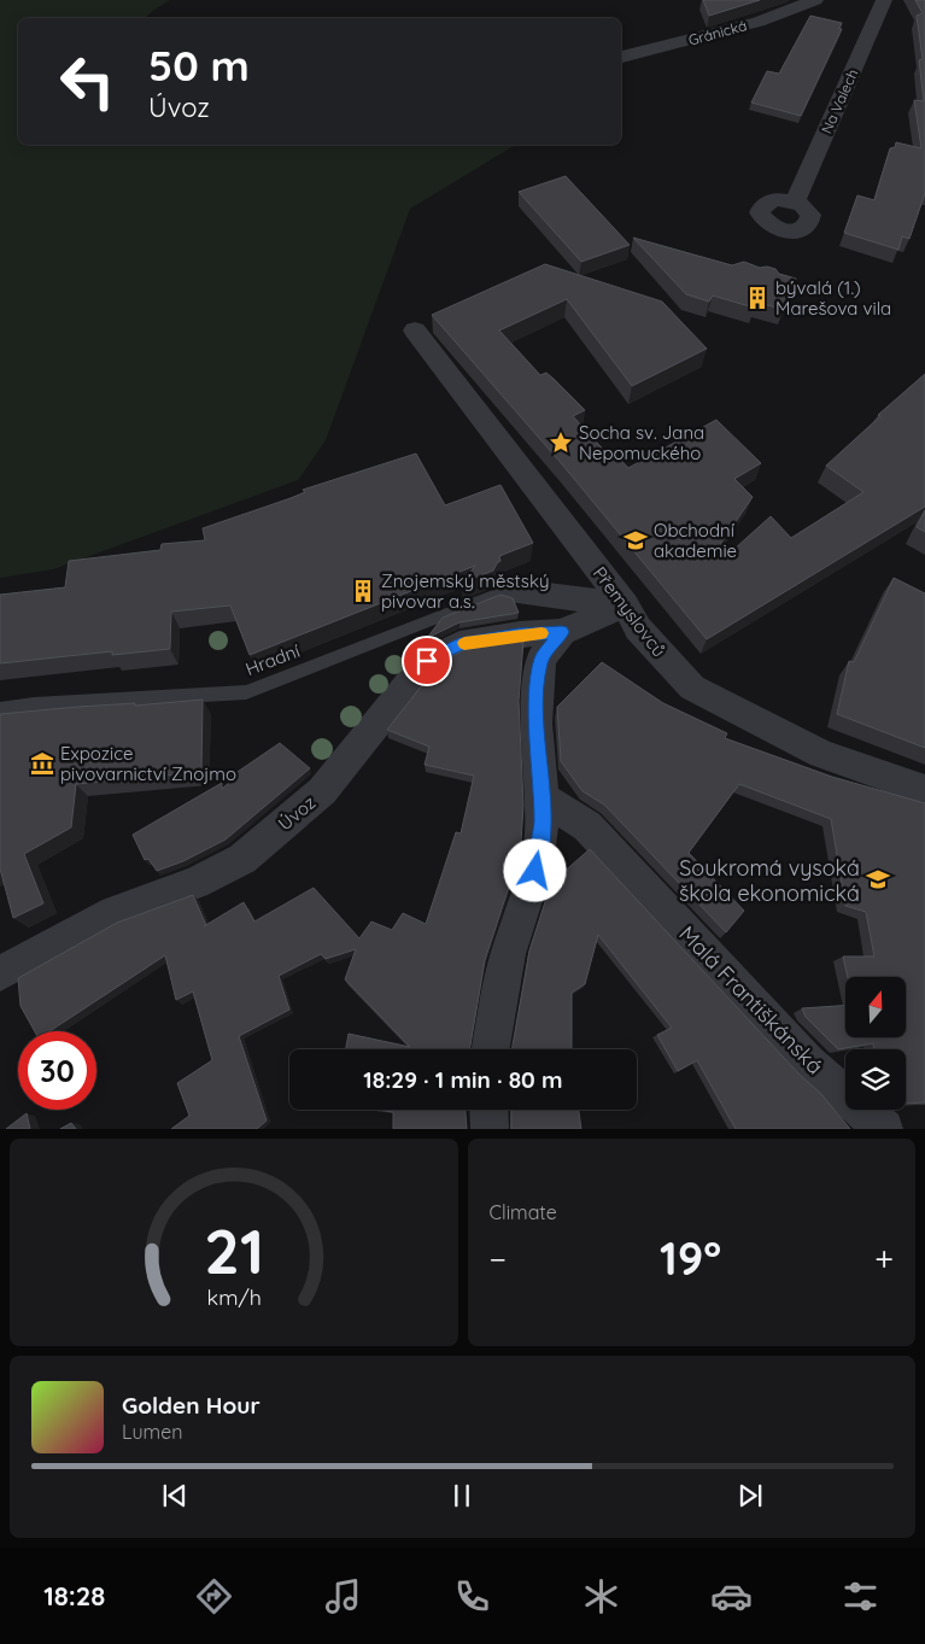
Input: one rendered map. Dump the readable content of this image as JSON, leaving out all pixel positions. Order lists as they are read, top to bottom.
{
  "streets": {
    "street": [
      "Gránická",
      "Na Valech",
      "Přemyslovců",
      "Úvoz",
      "Malá Františkánská"
    ],
    "lane": ["Hradní"]
  },
  "places": {
    "building": ["bývalá (1.) Marešova vila", "Znojemský městský pivovar a.s."],
    "place": ["Socha sv. Jana Nepomuckého"],
    "school or university": ["Obchodní akademie", "Soukromá vysoká škola ekonomická"],
    "museum": ["Expozice pivovarnictví Znojmo"]
  },
  "north": "top",
  "page": {
    "turn": ["50 m", "Úvoz"],
    "limit": "30",
    "trip": "18:29 · 1 min · 80 m",
    "tile": "Climate",
    "heat": ["−", "19°", "+"],
    "song": ["Golden Hour", "Lumen"],
    "tabs": "18:28",
    "gauge": ["21", "km/h"]
  }
}
